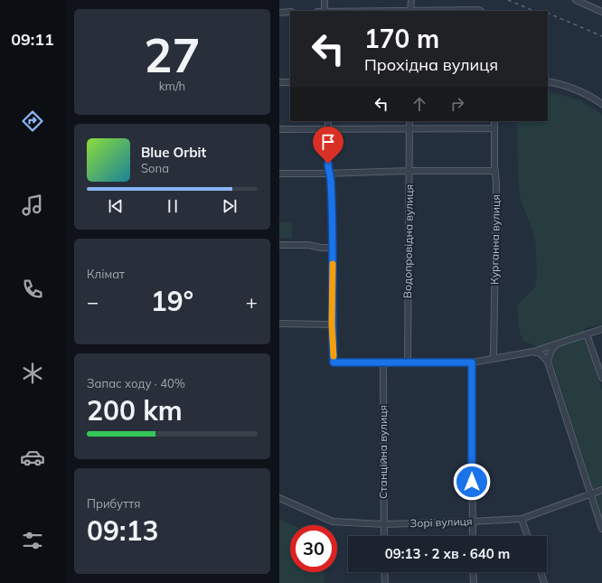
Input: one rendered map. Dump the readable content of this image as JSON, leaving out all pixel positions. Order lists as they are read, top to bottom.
{
  "streets": {
    "street": [
      "Курганна вулиця",
      "Водопровідна вулиця",
      "Станційна вулиця",
      "Зорі вулиця"
    ]
  },
  "crossings": [
    ["Станційна вулиця", "Зорі вулиця"]
  ],
  "page": {
    "tabs": "09:11",
    "tile": [
      ["27", "km/h"],
      "Клімат",
      ["Запас ходу · 40%", "200 km"],
      ["Прибуття", "09:13"]
    ],
    "turn": ["170 m", "Прохідна вулиця"],
    "song": ["Blue Orbit", "Sona"],
    "heat": ["−", "19°", "+"],
    "limit": "30",
    "trip": "09:13 · 2 хв · 640 m"
  }
}
